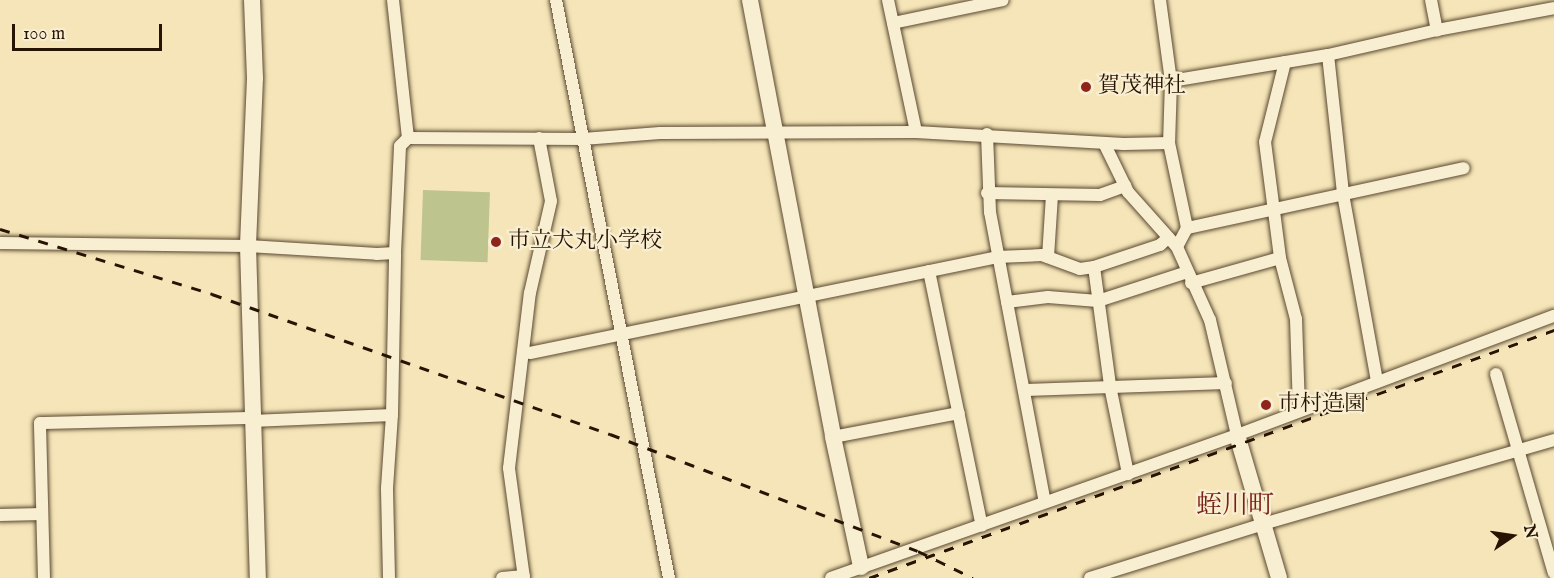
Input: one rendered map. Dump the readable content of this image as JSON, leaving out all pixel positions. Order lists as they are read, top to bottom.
{
  "districts": ["蛭川町"],
  "places": ["賀茂神社", "市立犬丸小学校", "市村造園"],
  "scale_bar": "100 m",
  "north": "right"
}
